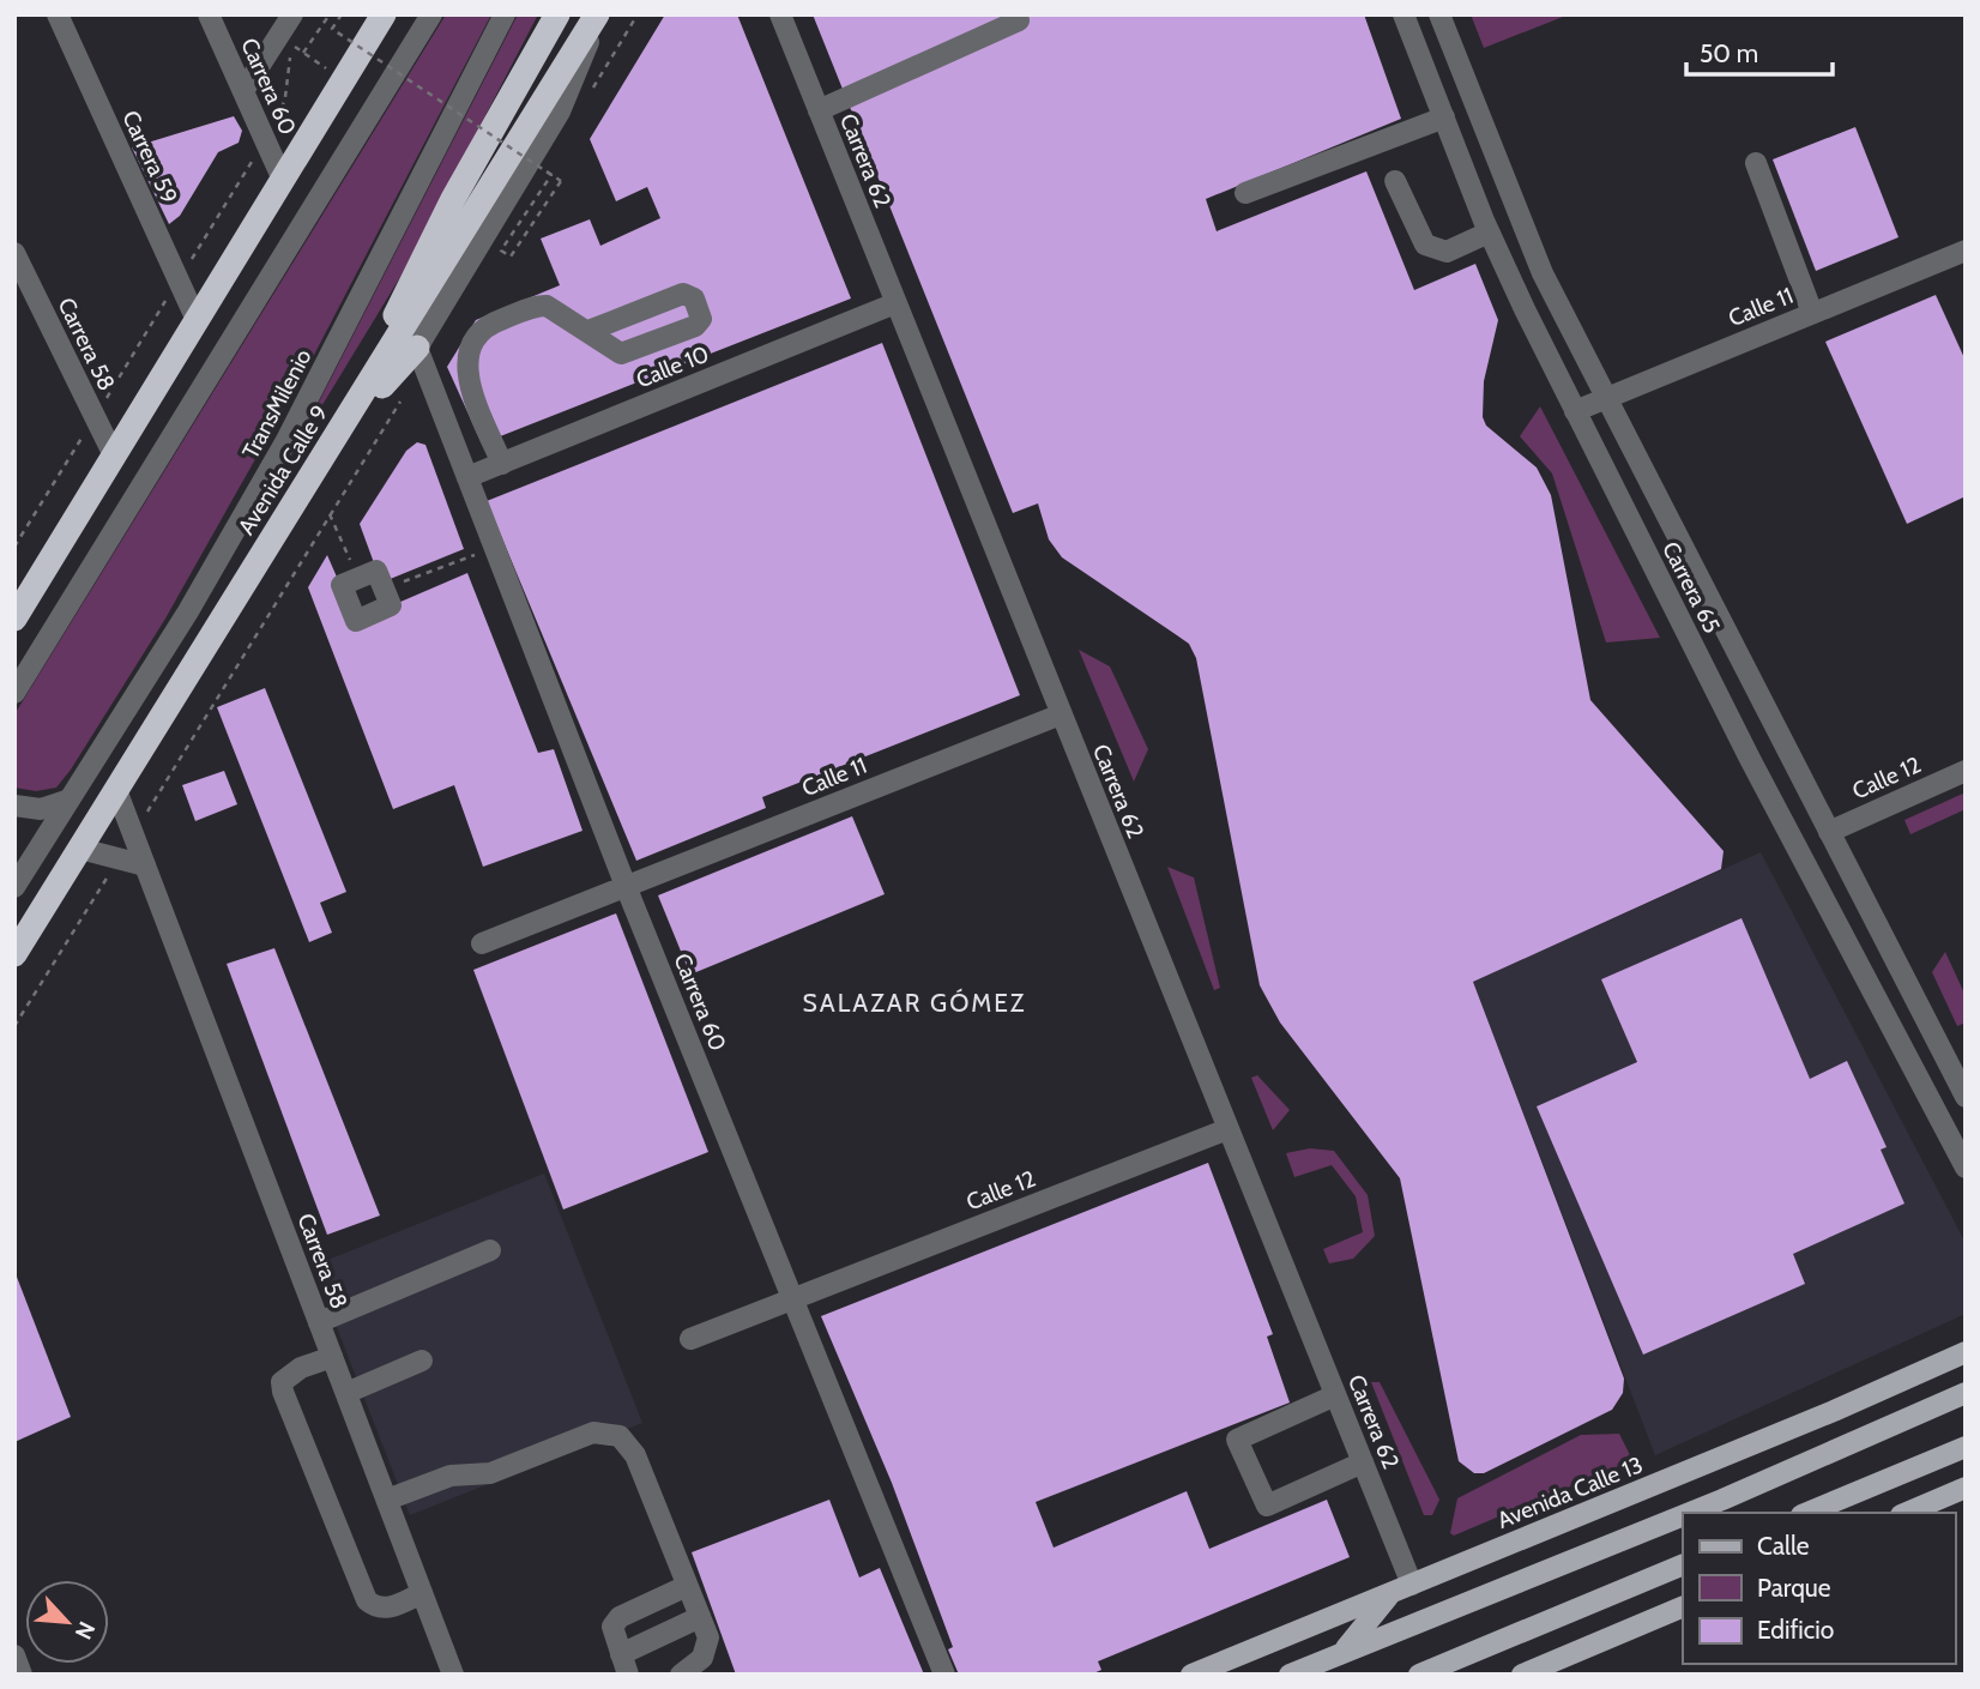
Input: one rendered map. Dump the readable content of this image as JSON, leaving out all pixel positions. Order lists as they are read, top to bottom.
{
  "streets": {
    "highway": ["Avenida Calle 9"],
    "main road": ["Avenida Calle 13"],
    "street": [
      "Carrera 60",
      "Carrera 59",
      "Carrera 62",
      "Calle 11",
      "Carrera 58",
      "Calle 10",
      "TransMilenio",
      "Carrera 65",
      "Calle 12"
    ]
  },
  "crossings": [
    ["Carrera 60", "Calle 11"],
    ["Carrera 60", "Calle 10"],
    ["Carrera 60", "Avenida Calle 9"],
    ["Carrera 60", "Calle 12"],
    ["Carrera 62", "Calle 11"],
    ["Carrera 62", "Calle 10"],
    ["Carrera 62", "Calle 12"],
    ["Carrera 62", "Avenida Calle 13"],
    ["Calle 11", "Carrera 65"],
    ["Carrera 58", "Avenida Calle 9"],
    ["Carrera 65", "Calle 12"]
  ],
  "districts": ["SALAZAR GÓMEZ"],
  "legend": ["Calle", "Parque", "Edificio"],
  "scale_bar": "50 m",
  "north": "bottom right"
}
